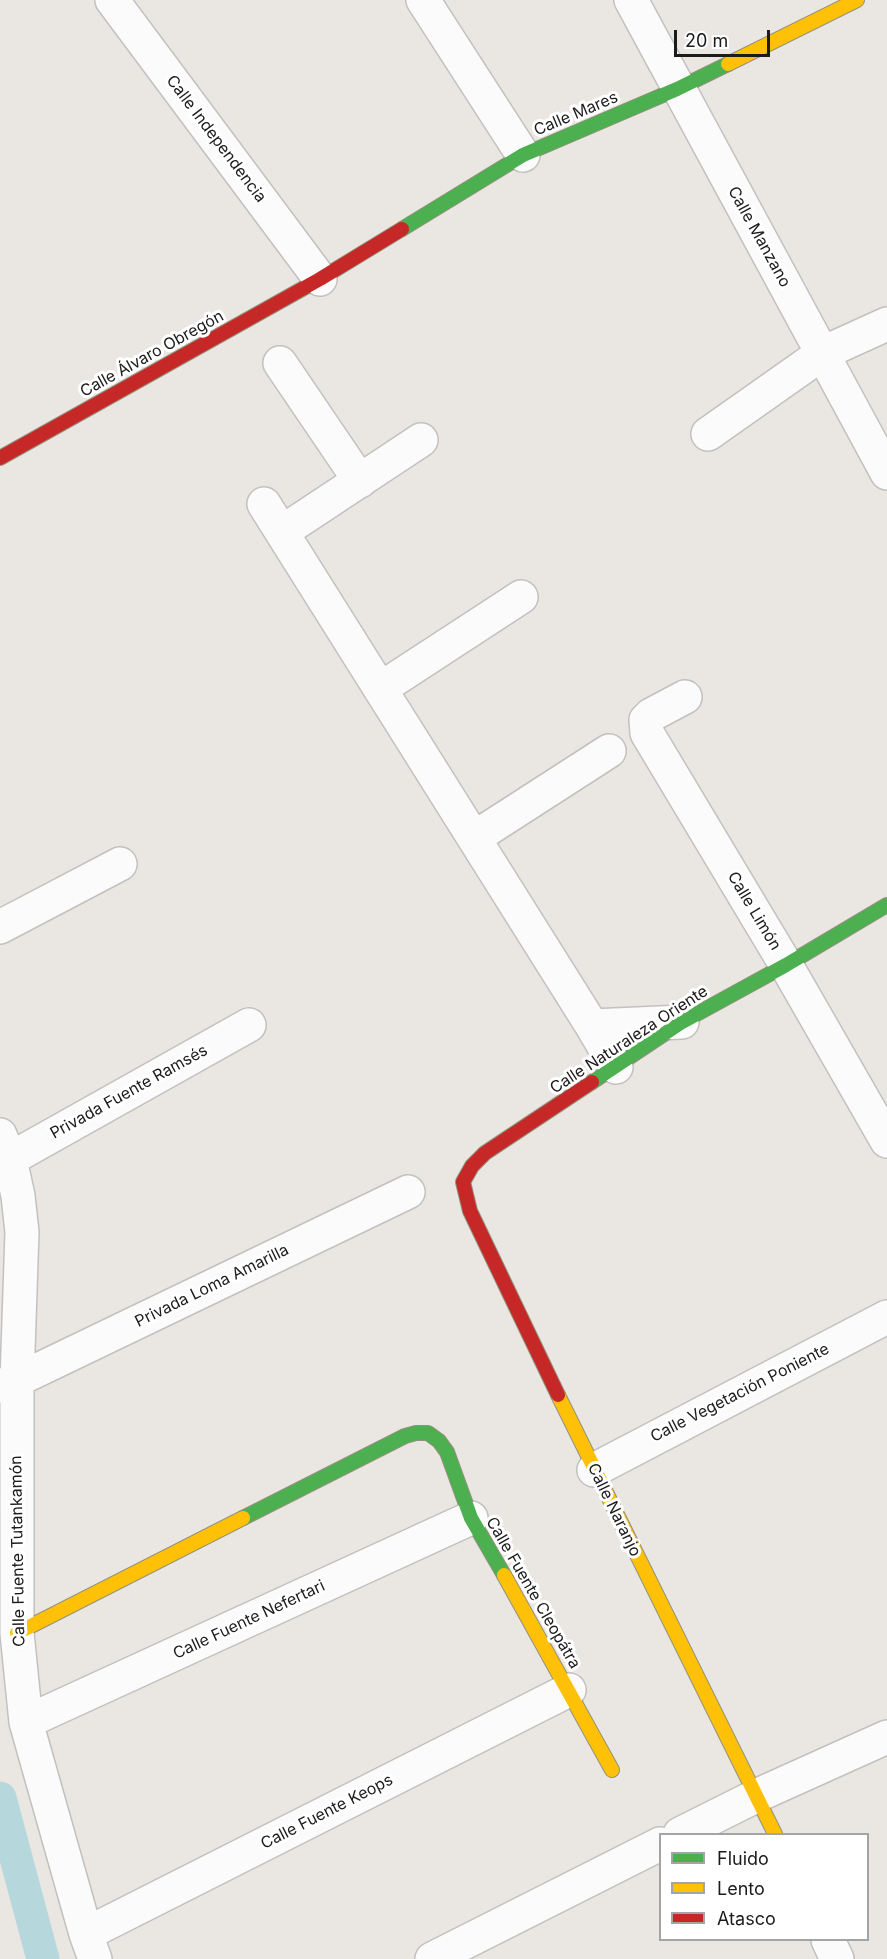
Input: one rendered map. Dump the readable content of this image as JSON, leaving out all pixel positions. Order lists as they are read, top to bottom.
{
  "streets": {
    "street": [
      "Calle Mares",
      "Calle Independencia",
      "Calle Manzano",
      "Calle Álvaro Obregón",
      "Calle Limón",
      "Calle Naturaleza Oriente",
      "Privada Fuente Ramsés",
      "Privada Loma Amarilla",
      "Calle Vegetación Poniente",
      "Calle Naranjo",
      "Calle Fuente Tutankamón",
      "Calle Fuente Cleopátra",
      "Calle Fuente Nefertari",
      "Calle Fuente Keops"
    ]
  },
  "crossings": [
    ["Calle Mares", "Calle Independencia"],
    ["Calle Mares", "Calle Manzano"],
    ["Calle Mares", "Calle Álvaro Obregón"],
    ["Calle Independencia", "Calle Álvaro Obregón"],
    ["Calle Limón", "Calle Naturaleza Oriente"],
    ["Calle Naturaleza Oriente", "Calle Naranjo"],
    ["Privada Fuente Ramsés", "Calle Fuente Tutankamón"],
    ["Privada Loma Amarilla", "Calle Fuente Tutankamón"],
    ["Calle Vegetación Poniente", "Calle Naranjo"],
    ["Calle Fuente Tutankamón", "Calle Fuente Cleopátra"],
    ["Calle Fuente Tutankamón", "Calle Fuente Nefertari"],
    ["Calle Fuente Tutankamón", "Calle Fuente Keops"],
    ["Calle Fuente Cleopátra", "Calle Fuente Nefertari"],
    ["Calle Fuente Cleopátra", "Calle Fuente Keops"]
  ],
  "legend": ["Fluido", "Lento", "Atasco"],
  "scale_bar": "20 m"
}
